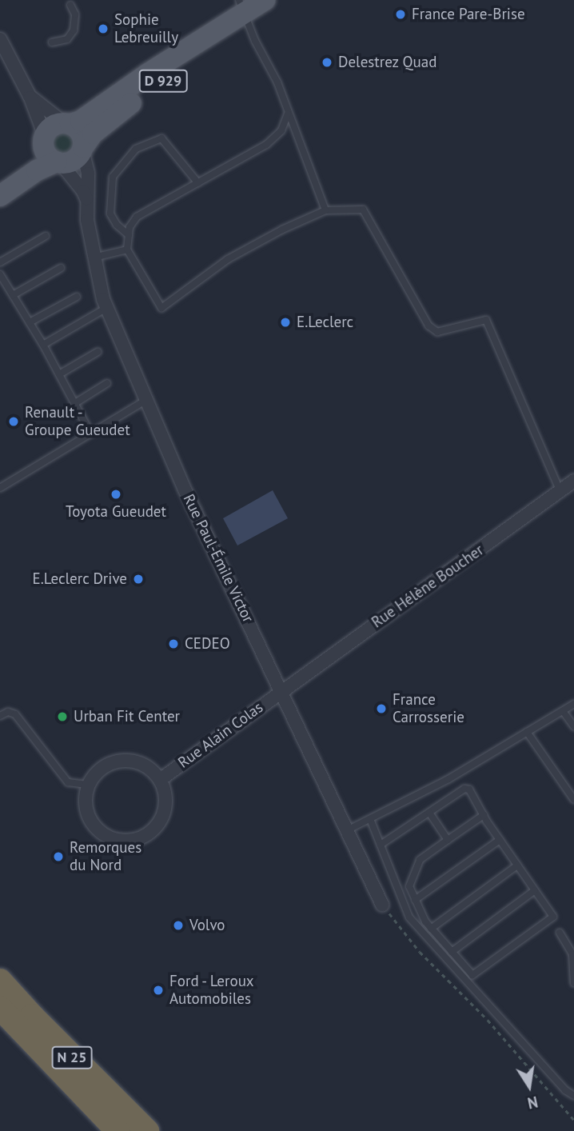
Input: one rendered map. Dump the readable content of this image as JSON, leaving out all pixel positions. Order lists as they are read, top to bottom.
{
  "streets": {
    "highway": ["N 25"],
    "main road": ["D 929"],
    "street": ["Rue Paul-Émile Victor", "Rue Hélène Boucher", "Rue Alain Colas"]
  },
  "crossings": [
    ["D 929", "Rue Paul-Émile Victor"],
    ["Rue Paul-Émile Victor", "Rue Hélène Boucher"],
    ["Rue Paul-Émile Victor", "Rue Alain Colas"],
    ["Rue Hélène Boucher", "Rue Alain Colas"]
  ],
  "places": [
    "France Pare-Brise",
    "Sophie Lebreuilly",
    "Delestrez Quad",
    "E.Leclerc",
    "Renault - Groupe Gueudet",
    "Toyota Gueudet",
    "E.Leclerc Drive",
    "CEDEO",
    "France Carrosserie",
    "Urban Fit Center",
    "Remorques du Nord",
    "Volvo",
    "Ford - Leroux Automobiles"
  ],
  "north": "bottom"
}
